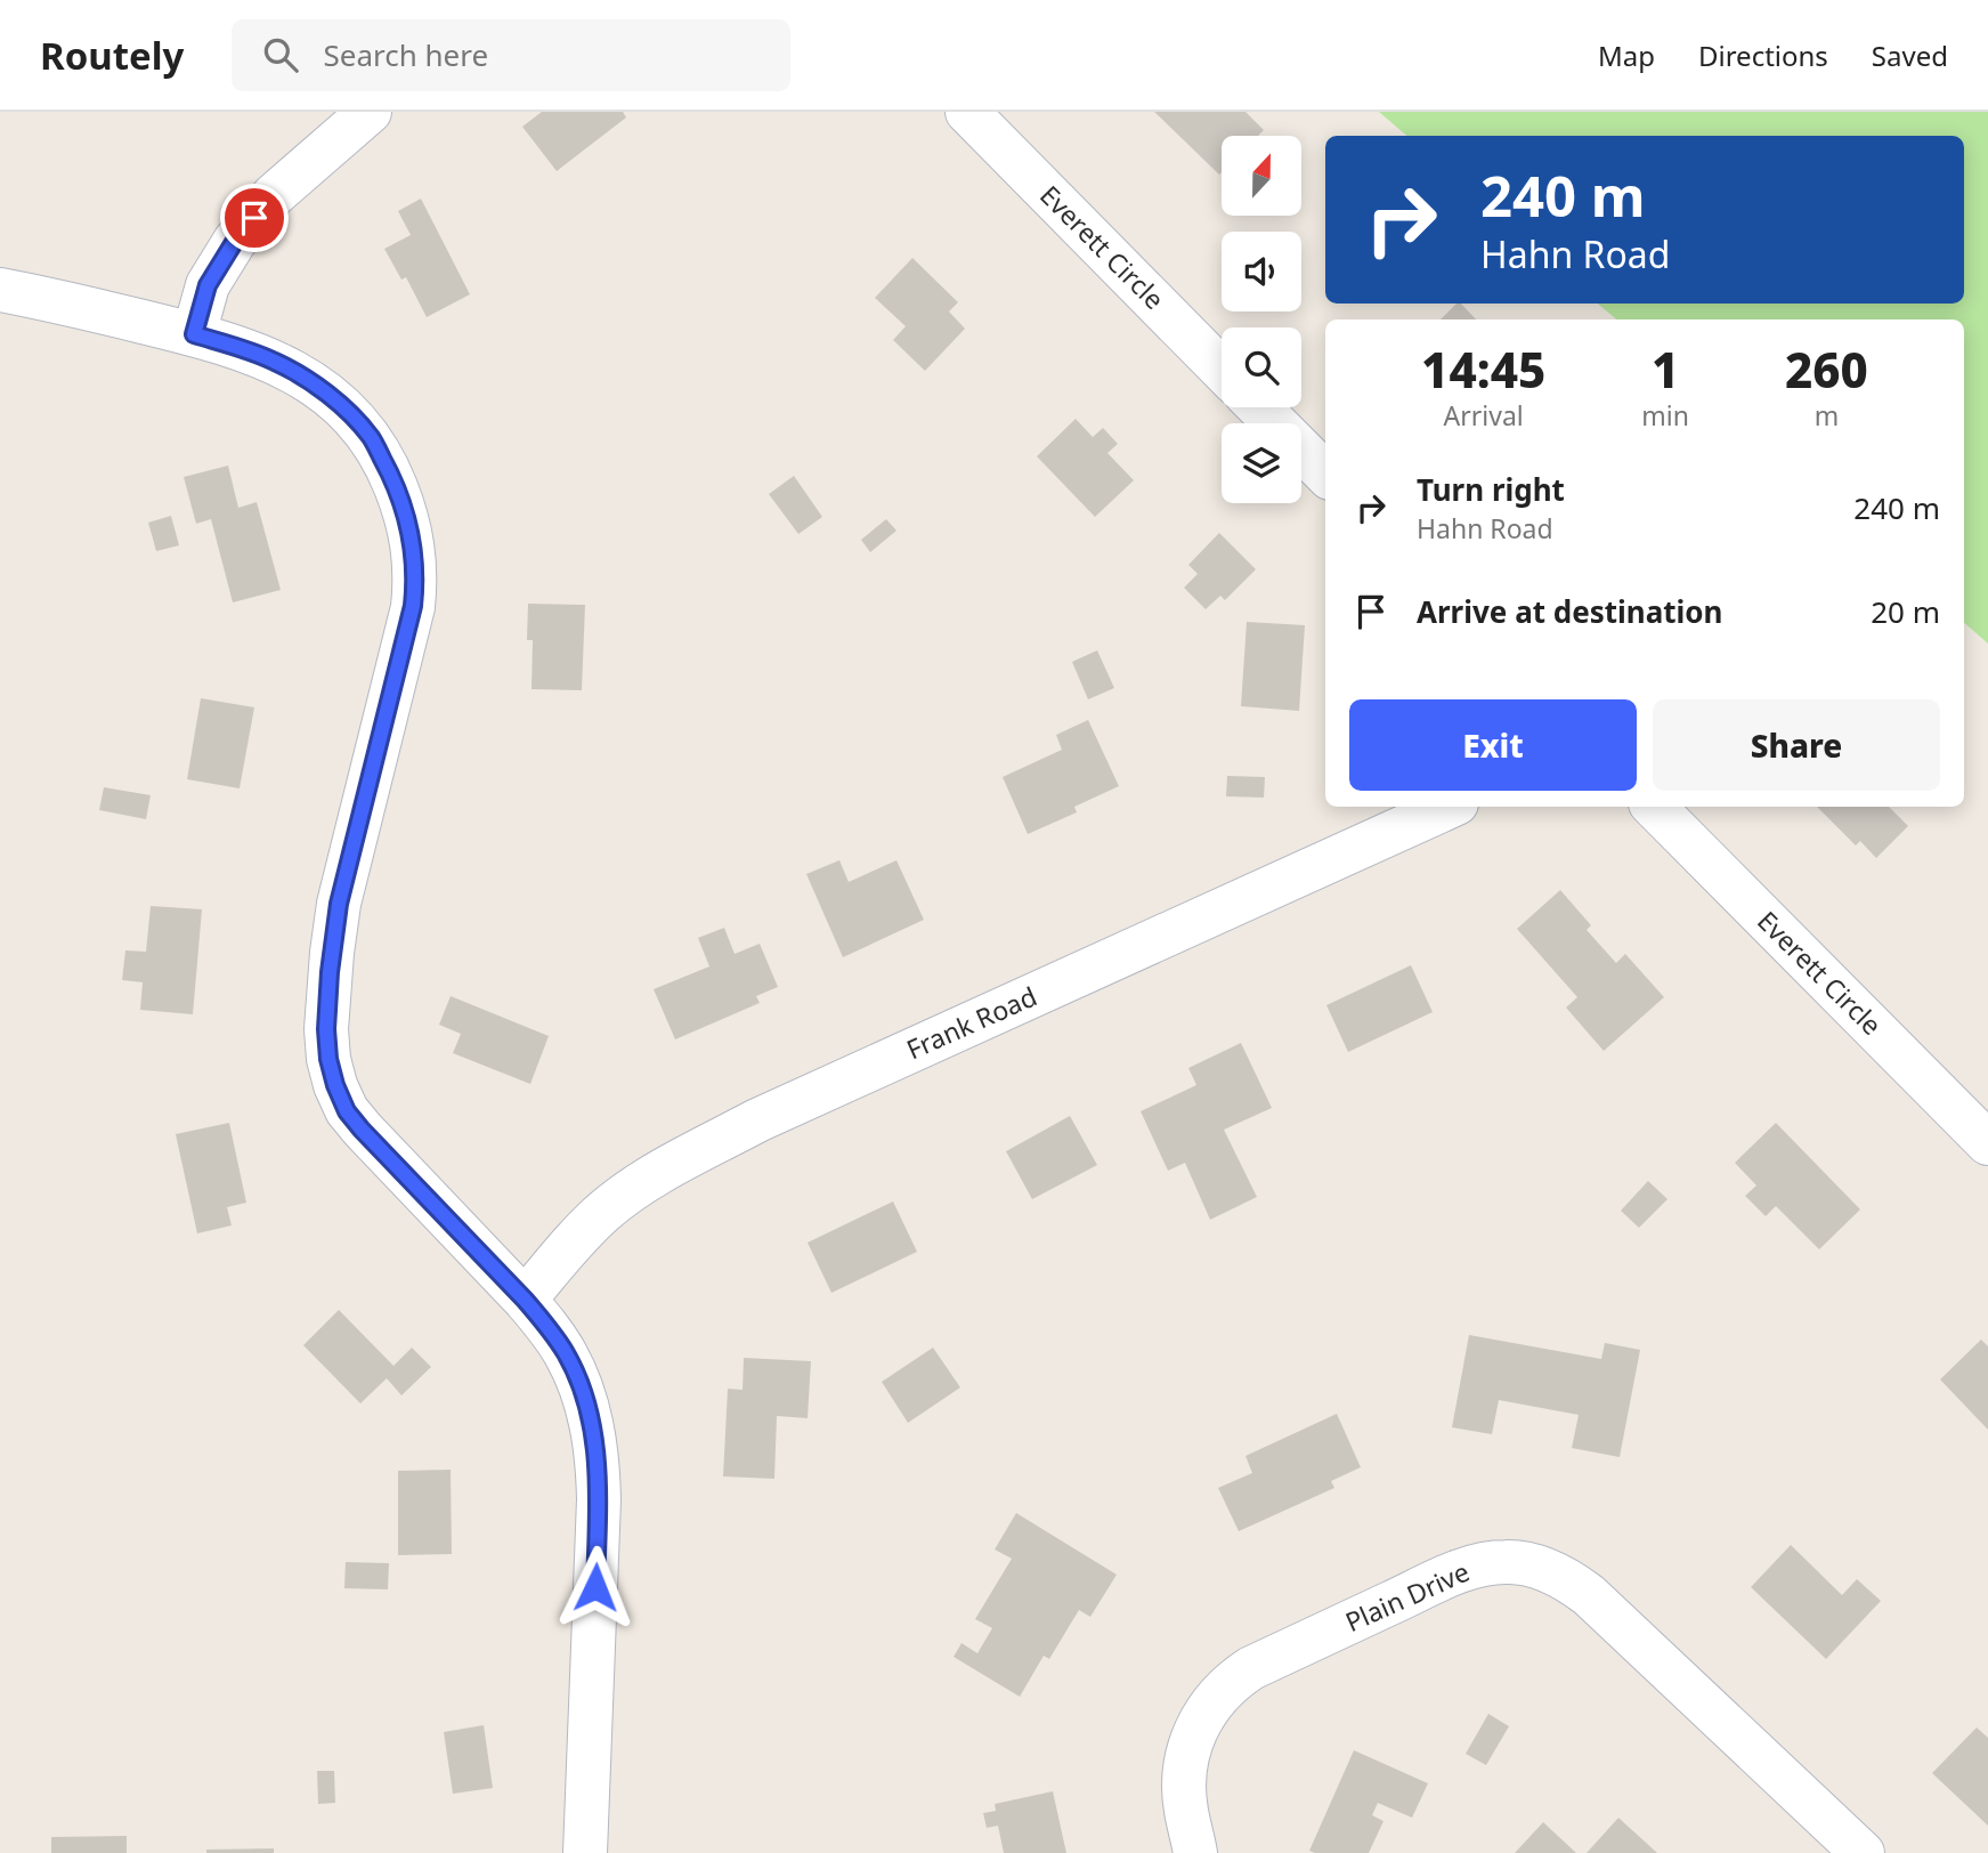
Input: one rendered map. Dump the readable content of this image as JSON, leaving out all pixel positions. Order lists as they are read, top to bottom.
{
  "streets": {
    "street": ["Everett Circle", "Frank Road", "Plain Drive"]
  },
  "north": "top",
  "page": {
    "header": "Routely",
    "search": "Search here",
    "nav": ["Map", "Directions", "Saved"],
    "turn": ["240 m", "Hahn Road"],
    "eta": [
      "14:45",
      "Arrival",
      "1",
      "min",
      "260",
      "m"
    ],
    "list": [
      {
        "name": "Turn right",
        "note": "Hahn Road",
        "value": "240 m"
      },
      {
        "name": "Arrive at destination",
        "value": "20 m"
      }
    ],
    "buttons": ["Exit", "Share"]
  }
}
